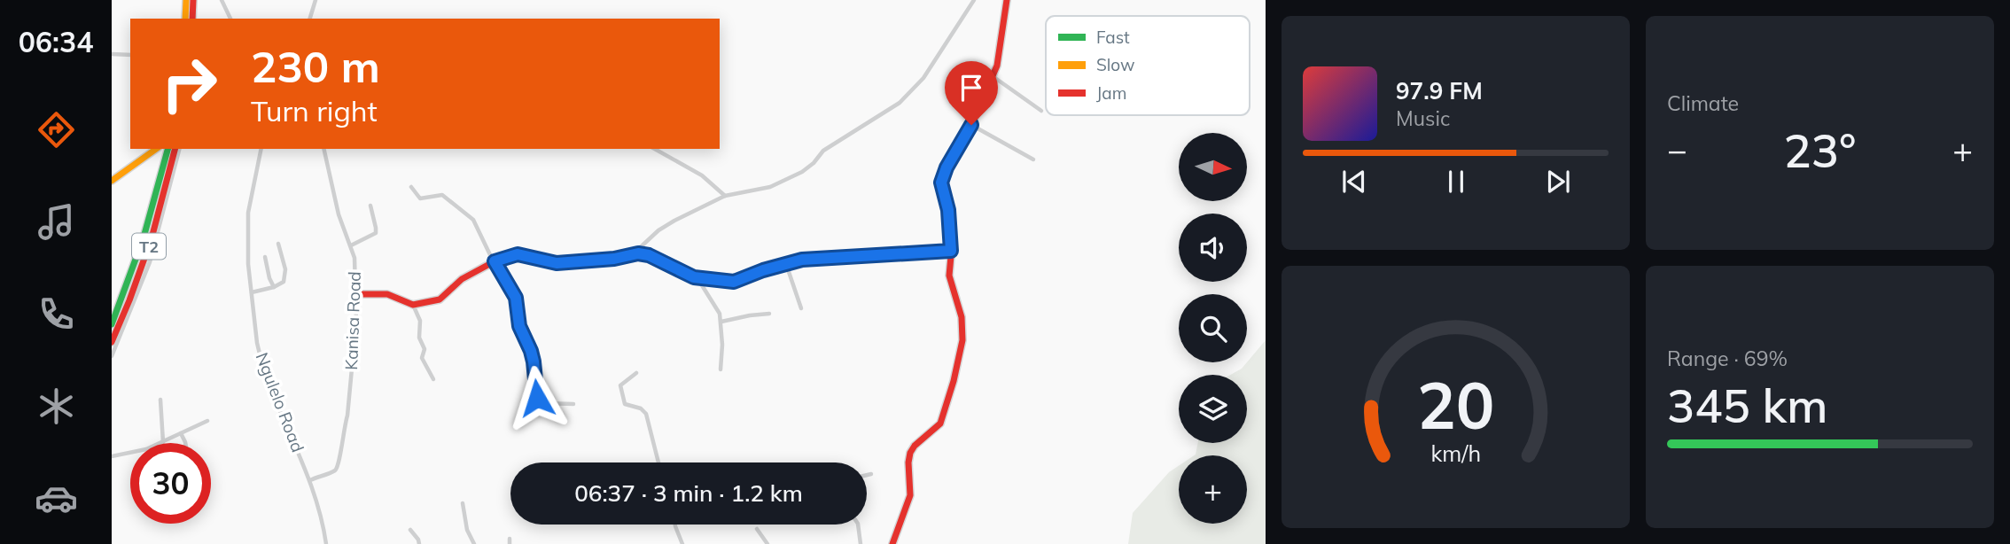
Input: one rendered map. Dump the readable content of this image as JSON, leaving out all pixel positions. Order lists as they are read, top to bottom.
{
  "streets": {
    "main road": ["T2"],
    "street": ["Kanisa Road", "Ngulelo Road"]
  },
  "crossings": [
    ["Kanisa Road", "Ngulelo Road"]
  ],
  "legend": ["Fast", "Slow", "Jam"],
  "north": "right",
  "page": {
    "tabs": "06:34",
    "tile": [
      "Climate",
      ["Range · 69%", "345 km"]
    ],
    "turn": ["230 m", "Turn right"],
    "song": ["97.9 FM", "Music"],
    "heat": ["−", "23°", "+"],
    "map_buttons": "+",
    "limit": "30",
    "trip": "06:37 · 3 min · 1.2 km",
    "gauge": ["20", "km/h"]
  }
}
